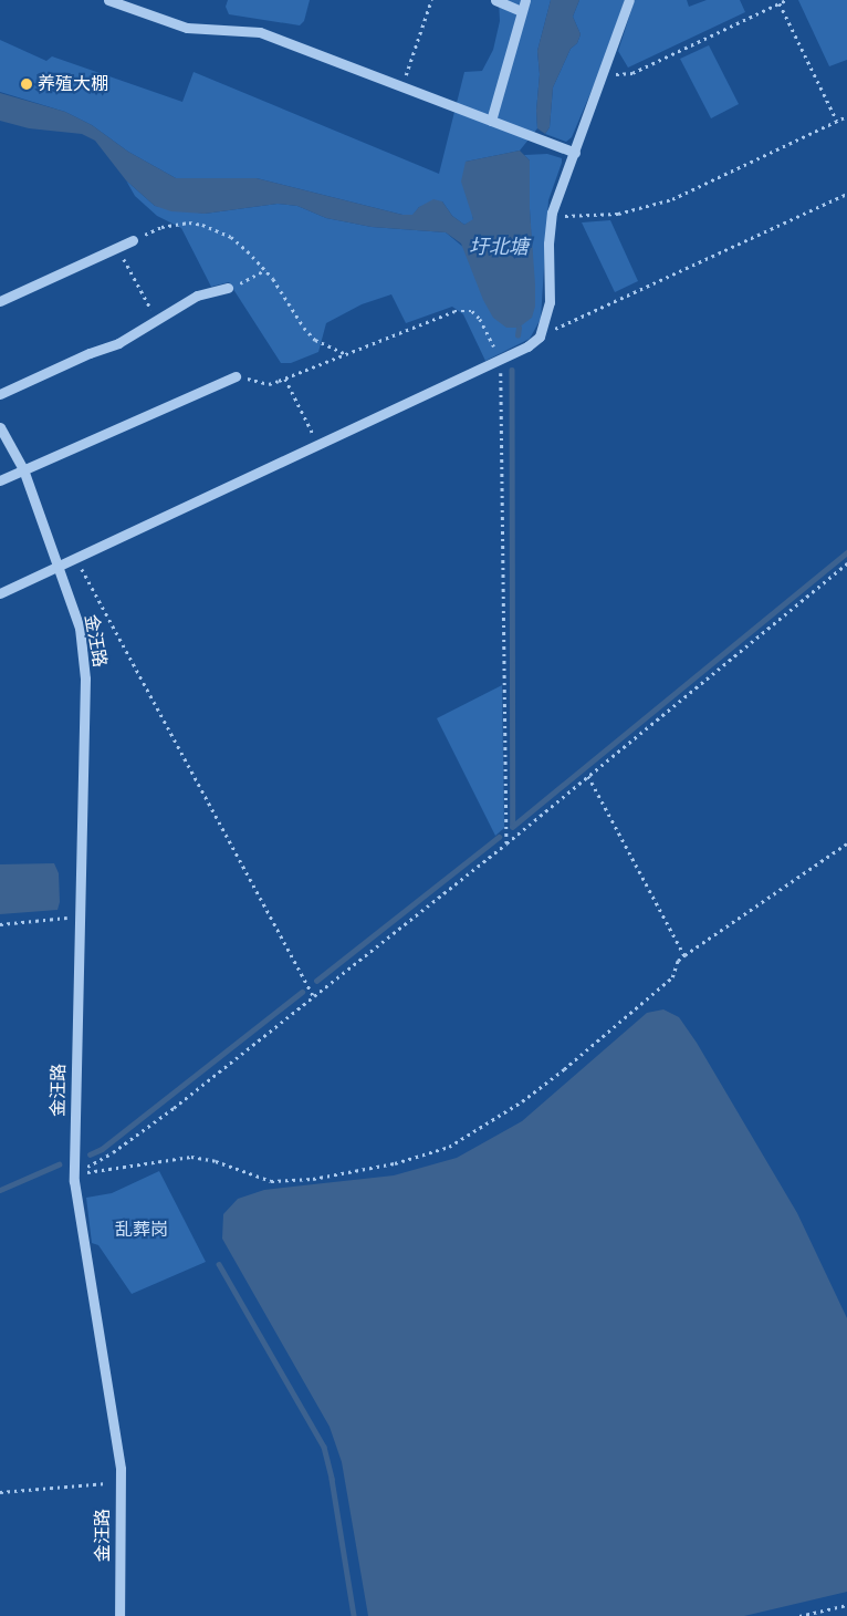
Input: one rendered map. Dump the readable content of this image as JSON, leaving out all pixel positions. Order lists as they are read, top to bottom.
{
  "streets": {
    "street": ["金汪路"]
  },
  "water": ["圩北塘"],
  "parks": ["乱葬岗"],
  "places": ["养殖大棚"]
}
